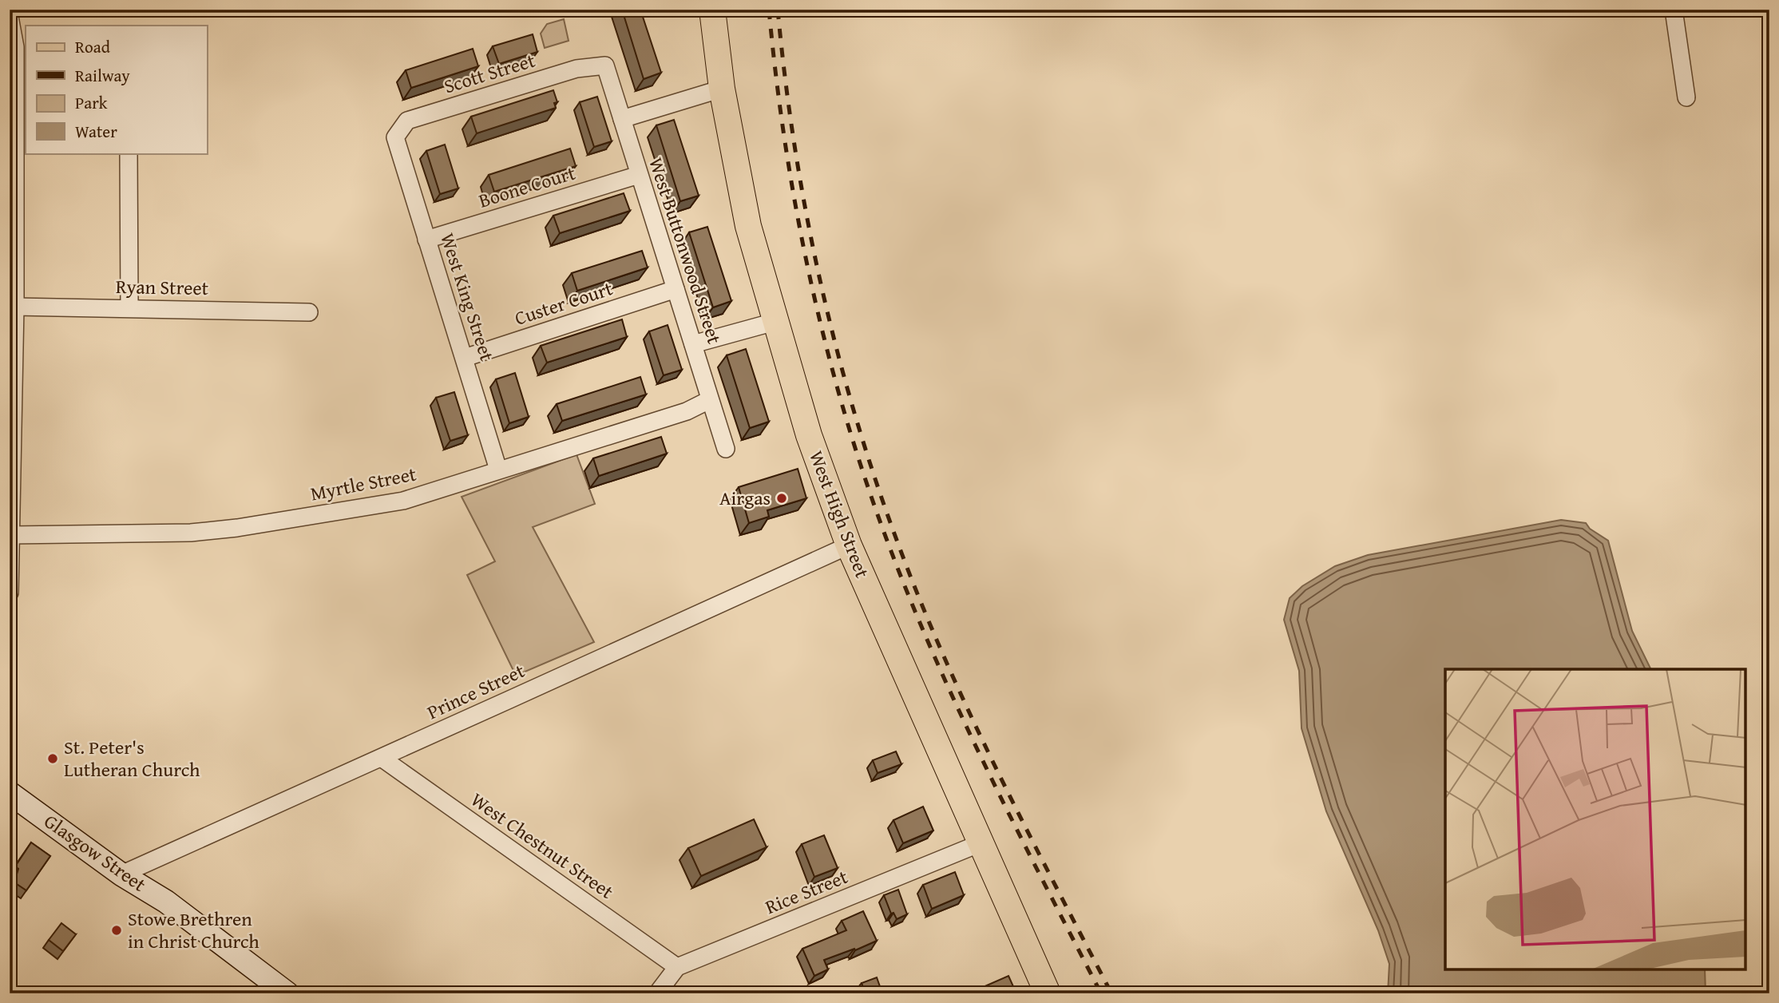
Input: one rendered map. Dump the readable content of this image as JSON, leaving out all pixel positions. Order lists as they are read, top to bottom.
{
  "streets": {
    "main road": ["West High Street"],
    "street": [
      "Scott Street",
      "Boone Court",
      "West Buttonwood Street",
      "Ryan Street",
      "West King Street",
      "Custer Court",
      "Myrtle Street",
      "Prince Street",
      "West Chestnut Street",
      "Glasgow Street",
      "Rice Street"
    ]
  },
  "crossings": [
    ["Scott Street", "West Buttonwood Street"],
    ["Scott Street", "West King Street"],
    ["Boone Court", "West Buttonwood Street"],
    ["Boone Court", "West King Street"],
    ["West Buttonwood Street", "Custer Court"],
    ["West Buttonwood Street", "Myrtle Street"],
    ["West King Street", "Custer Court"],
    ["West King Street", "Myrtle Street"],
    ["West High Street", "Prince Street"],
    ["West High Street", "Rice Street"],
    ["Prince Street", "West Chestnut Street"],
    ["Prince Street", "Glasgow Street"],
    ["West Chestnut Street", "Rice Street"]
  ],
  "places": ["Airgas", "St. Peter's Lutheran Church", "Stowe Brethren in Christ Church"],
  "legend": [
    "Road",
    "Railway",
    "Park",
    "Water"
  ]
}
